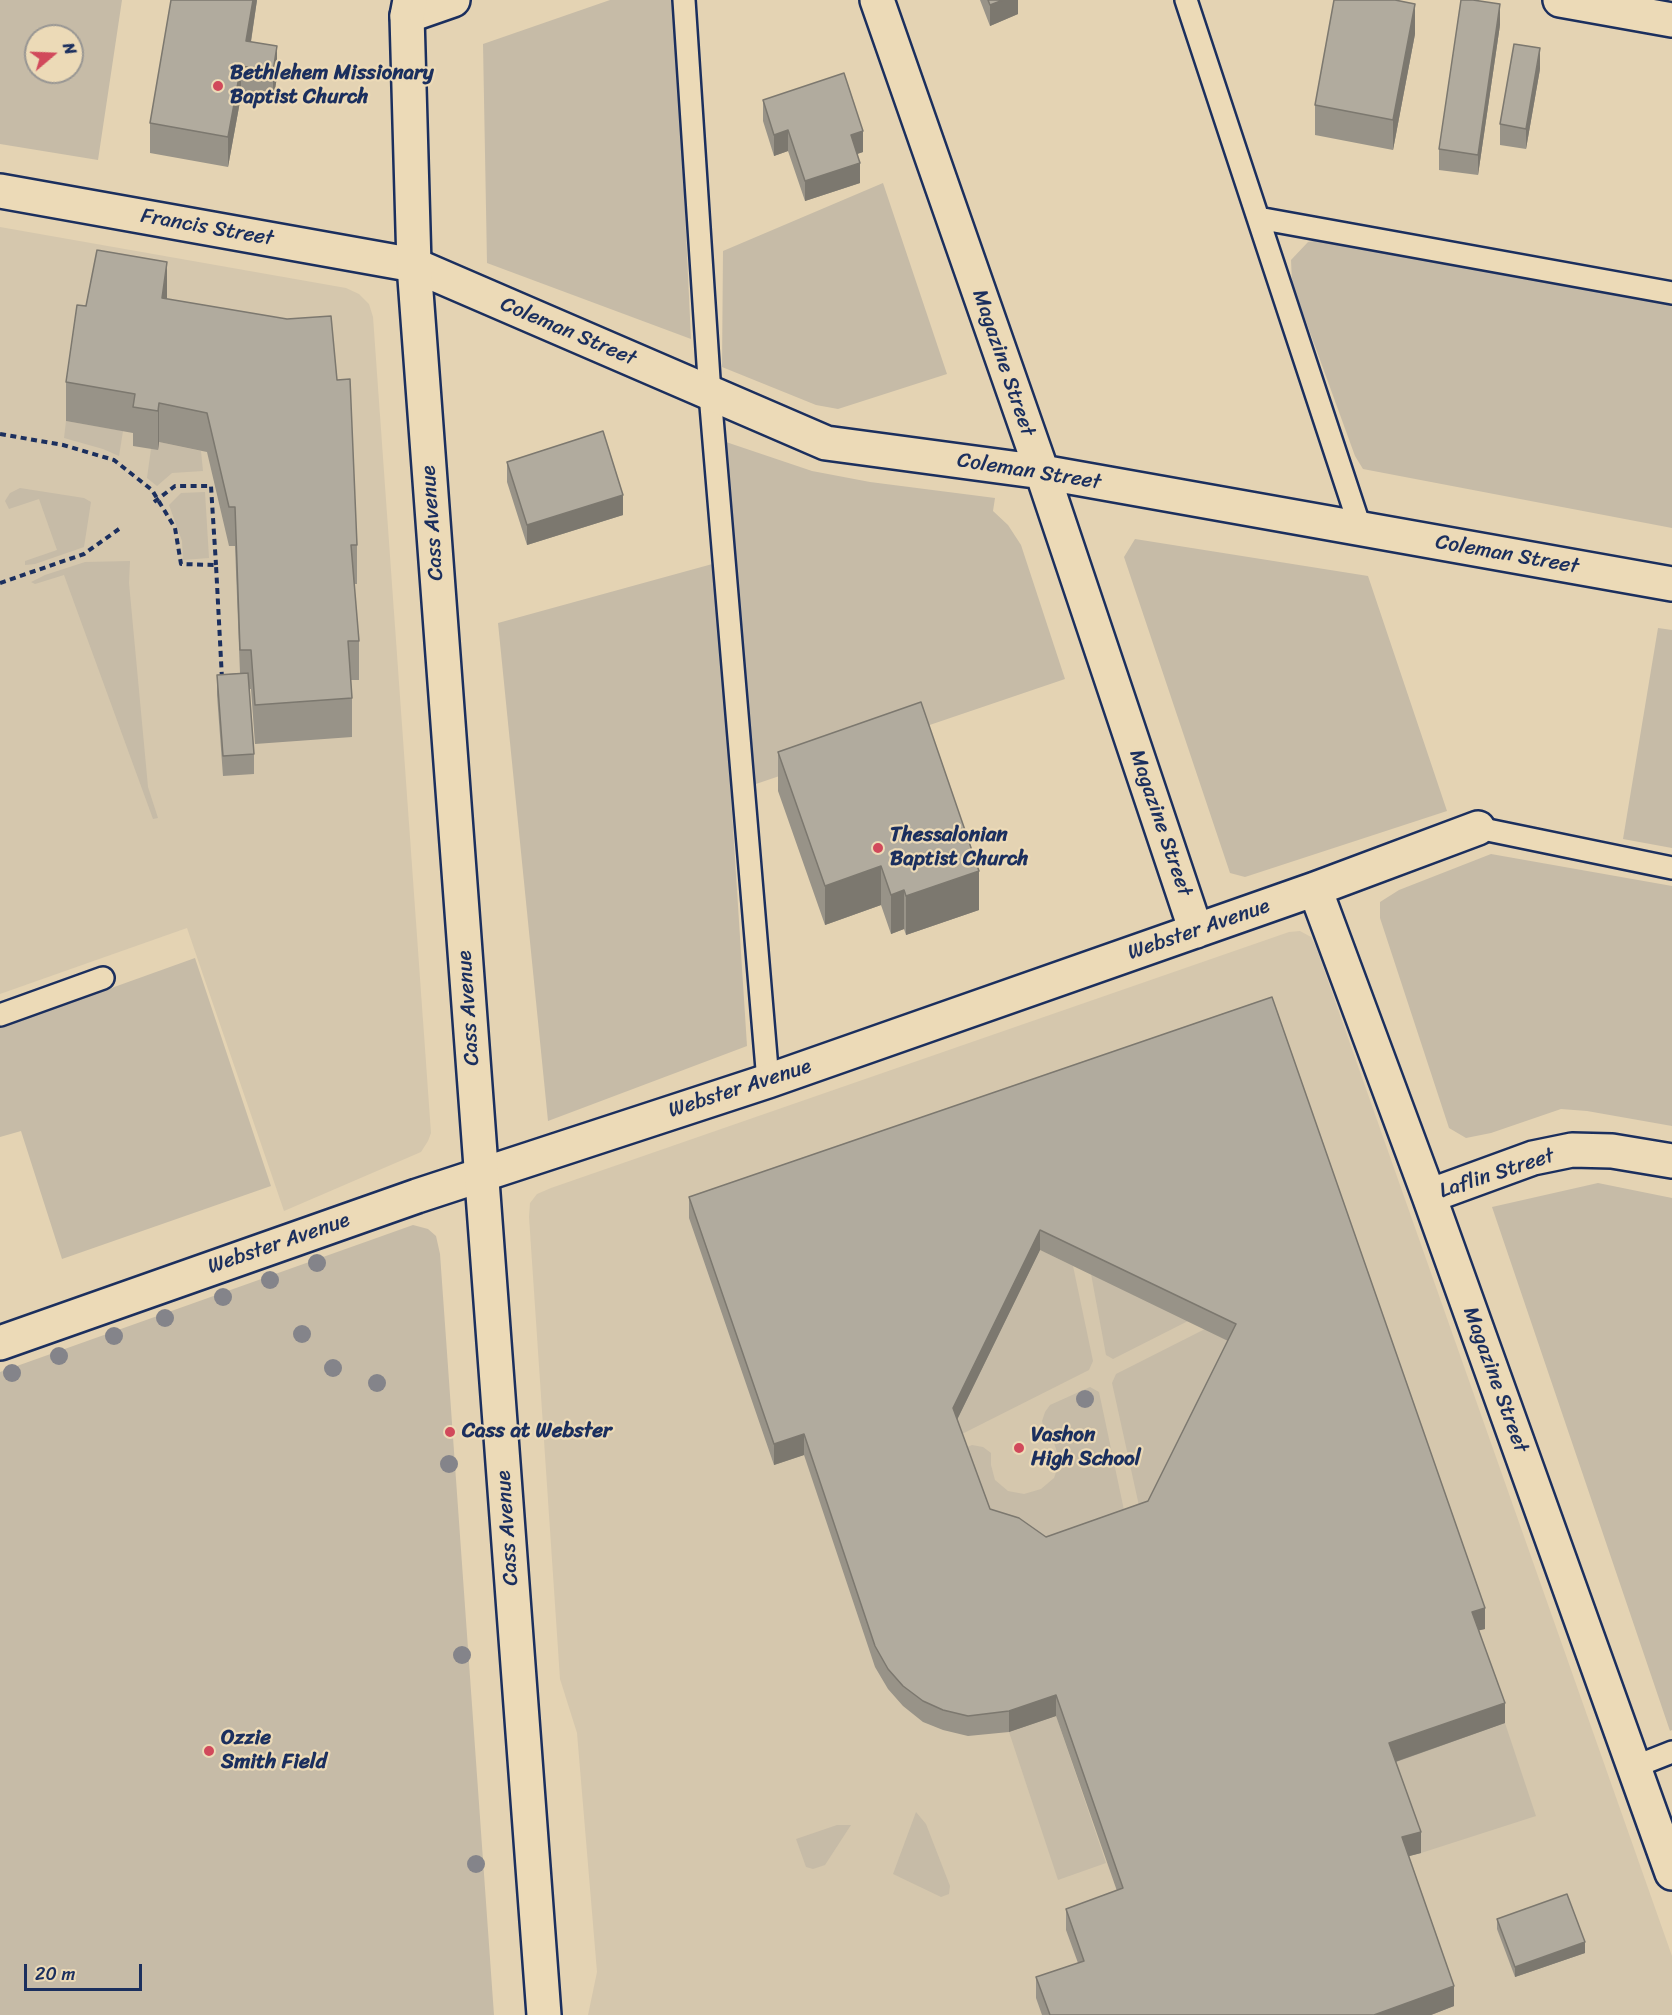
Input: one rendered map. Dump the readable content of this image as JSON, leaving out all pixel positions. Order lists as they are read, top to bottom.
{
  "streets": {
    "street": [
      "Francis Street",
      "Coleman Street",
      "Magazine Street",
      "Cass Avenue",
      "Webster Avenue",
      "Laflin Street"
    ]
  },
  "crossings": [
    ["Francis Street", "Coleman Street"],
    ["Francis Street", "Cass Avenue"],
    ["Coleman Street", "Magazine Street"],
    ["Coleman Street", "Cass Avenue"],
    ["Magazine Street", "Webster Avenue"],
    ["Magazine Street", "Laflin Street"],
    ["Cass Avenue", "Webster Avenue"]
  ],
  "places": [
    "Bethlehem Missionary Baptist Church",
    "Thessalonian Baptist Church",
    "Cass at Webster",
    "Vashon High School",
    "Ozzie Smith Field"
  ],
  "scale_bar": "20 m",
  "north": "right"
}
